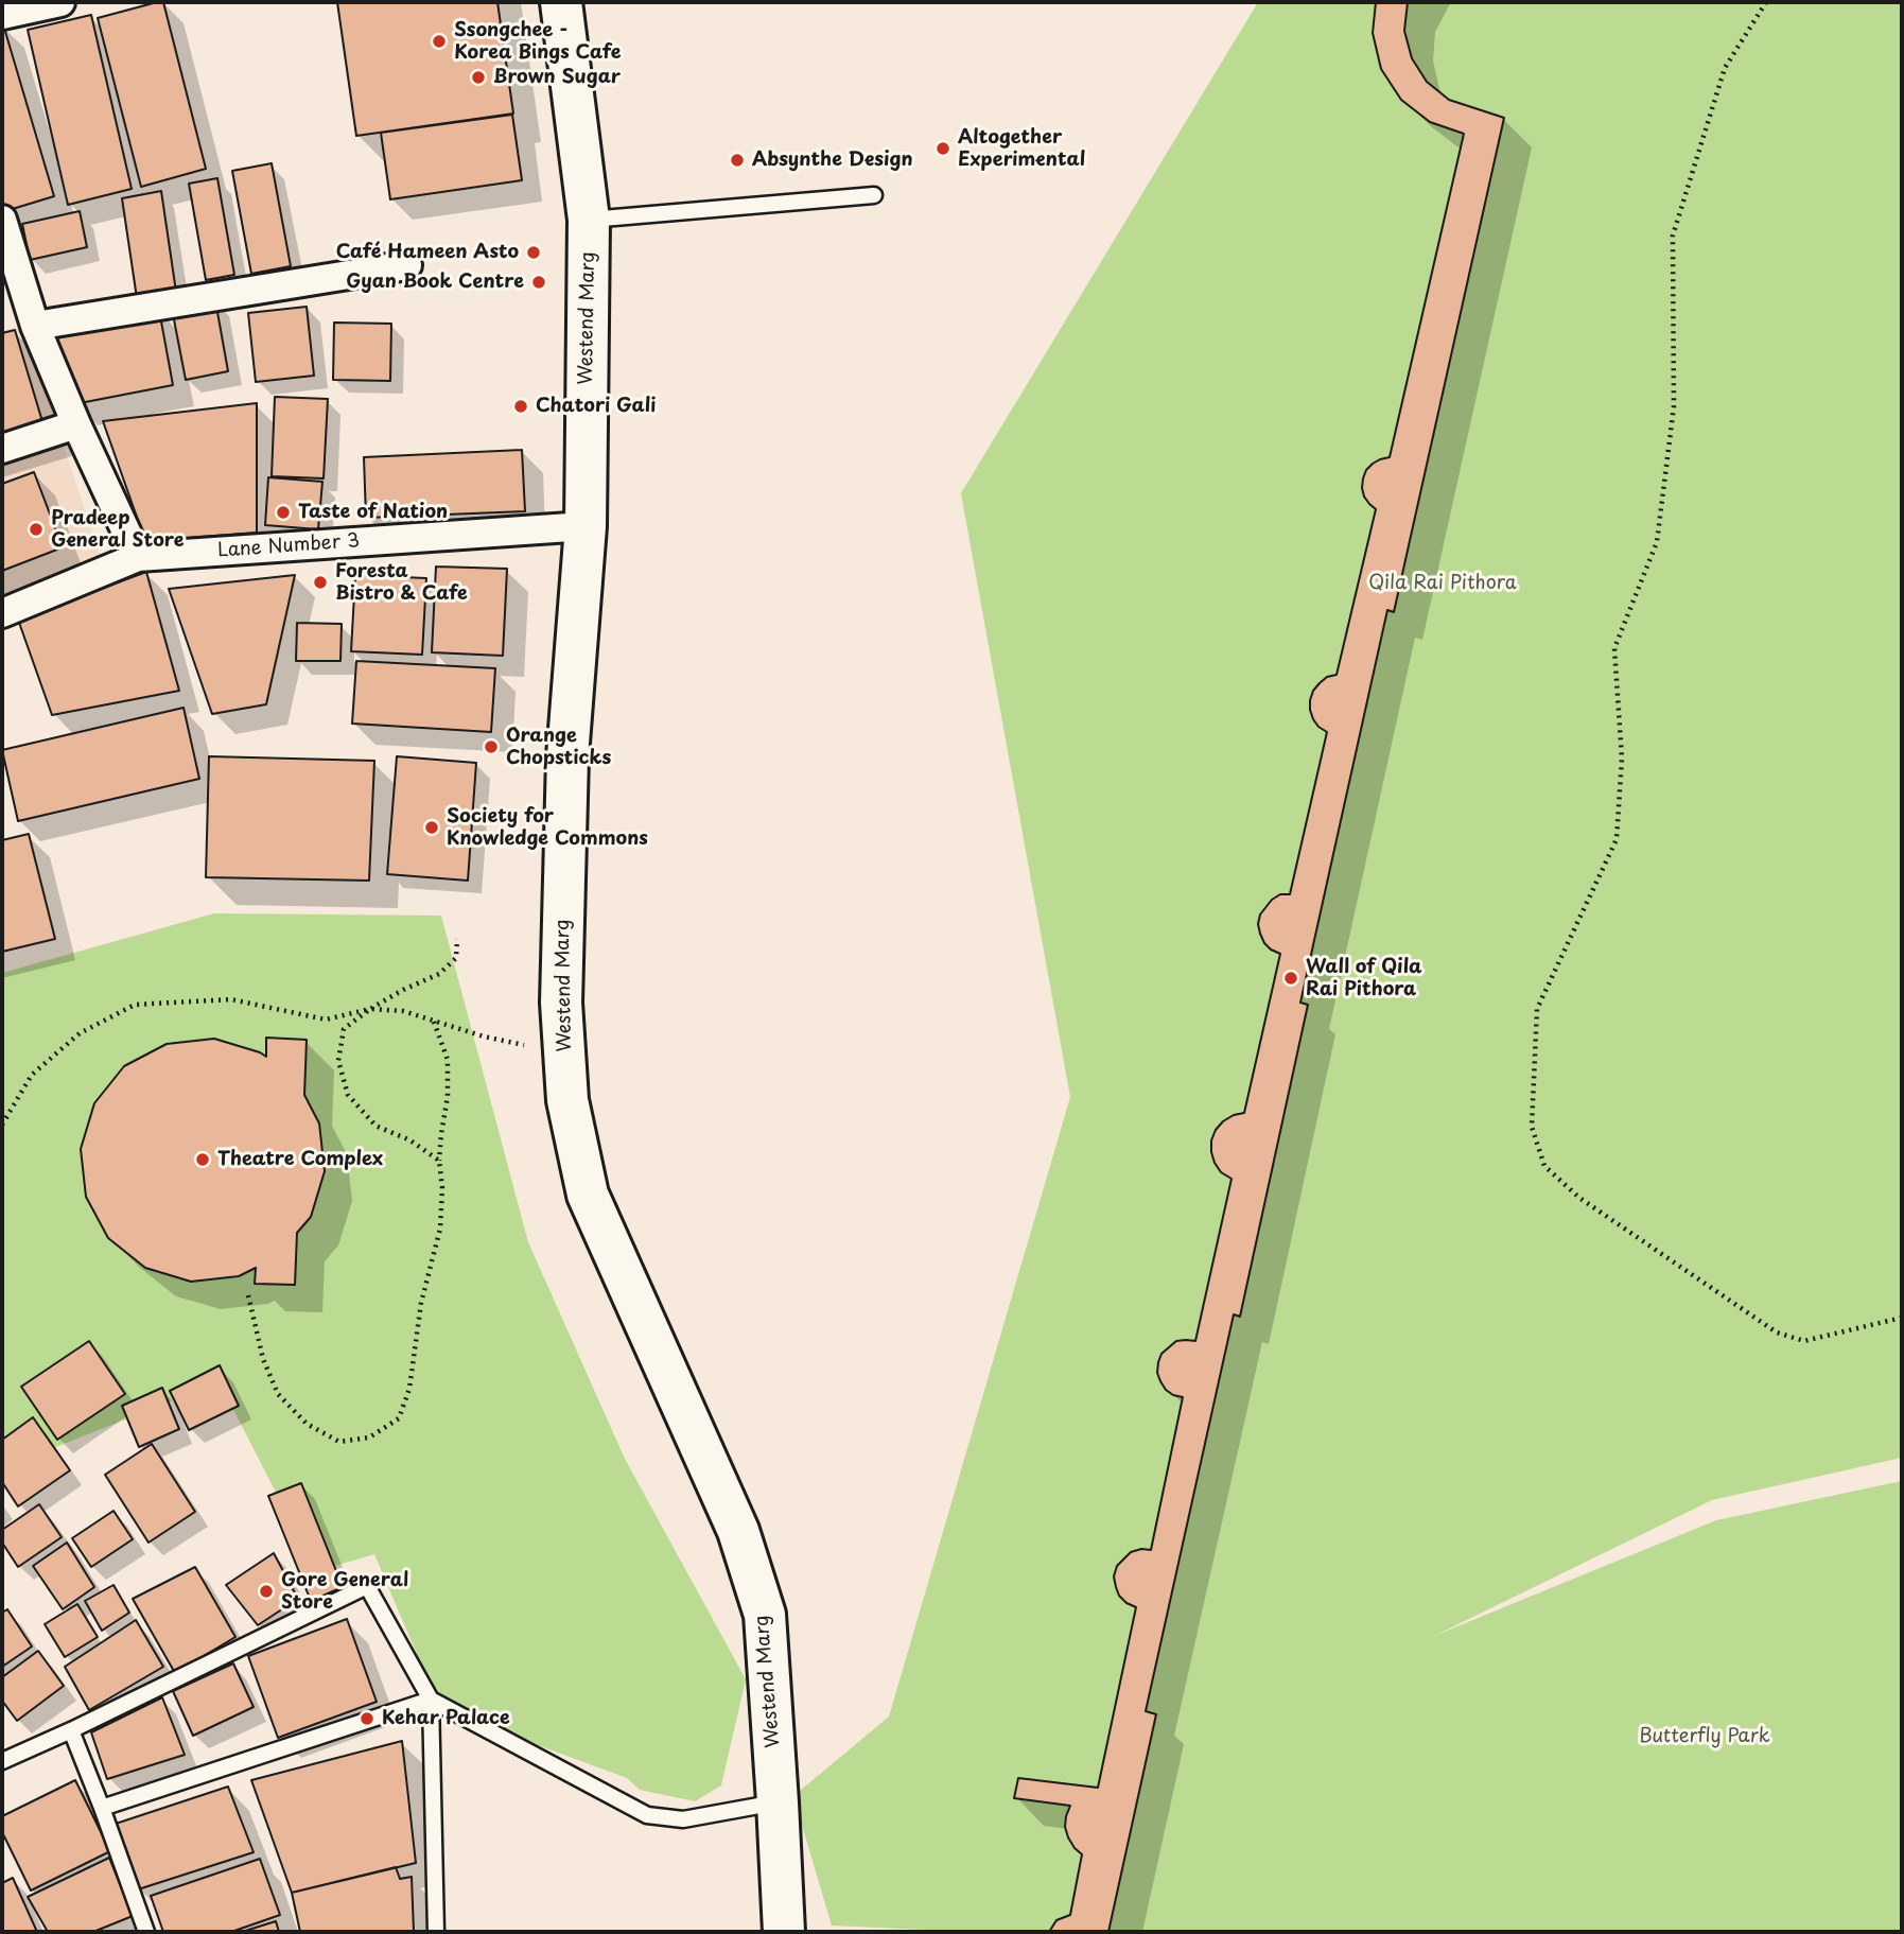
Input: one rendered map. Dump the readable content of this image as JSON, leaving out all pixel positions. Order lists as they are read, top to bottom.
{
  "streets": {
    "street": ["Westend Marg", "Lane Number 3"]
  },
  "crossings": [
    ["Westend Marg", "Lane Number 3"]
  ],
  "parks": ["Qila Rai Pithora", "Butterfly Park"],
  "places": [
    "Ssongchee - Korea Bings Cafe",
    "Brown Sugar",
    "Altogether Experimental",
    "Absynthe Design",
    "Café Hameen Asto",
    "Gyan Book Centre",
    "Chatori Gali",
    "Taste of Nation",
    "Pradeep General Store",
    "Foresta Bistro & Cafe",
    "Orange Chopsticks",
    "Society for Knowledge Commons",
    "Wall of Qila Rai Pithora",
    "Theatre Complex",
    "Gore General Store",
    "Kehar Palace"
  ]
}
